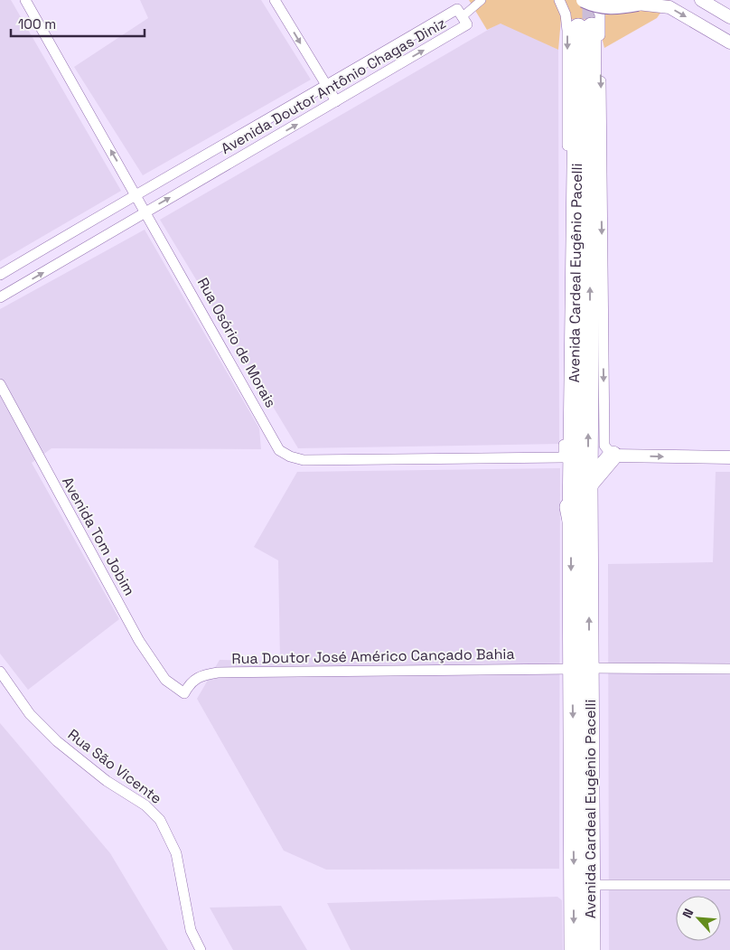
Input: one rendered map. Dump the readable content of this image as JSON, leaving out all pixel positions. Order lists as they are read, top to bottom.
{
  "streets": {
    "highway": ["Avenida Cardeal Eugênio Pacelli"],
    "street": [
      "Avenida Doutor Antônio Chagas Diniz",
      "Rua Osório de Morais",
      "Avenida Tom Jobim",
      "Rua Doutor José Américo Cançado Bahia",
      "Rua São Vicente"
    ]
  },
  "crossings": [
    ["Avenida Doutor Antônio Chagas Diniz", "Rua Osório de Morais"],
    ["Avenida Cardeal Eugênio Pacelli", "Rua Osório de Morais"],
    ["Avenida Cardeal Eugênio Pacelli", "Rua Doutor José Américo Cançado Bahia"],
    ["Avenida Tom Jobim", "Rua Doutor José Américo Cançado Bahia"]
  ],
  "scale_bar": "100 m",
  "north": "top left"
}
